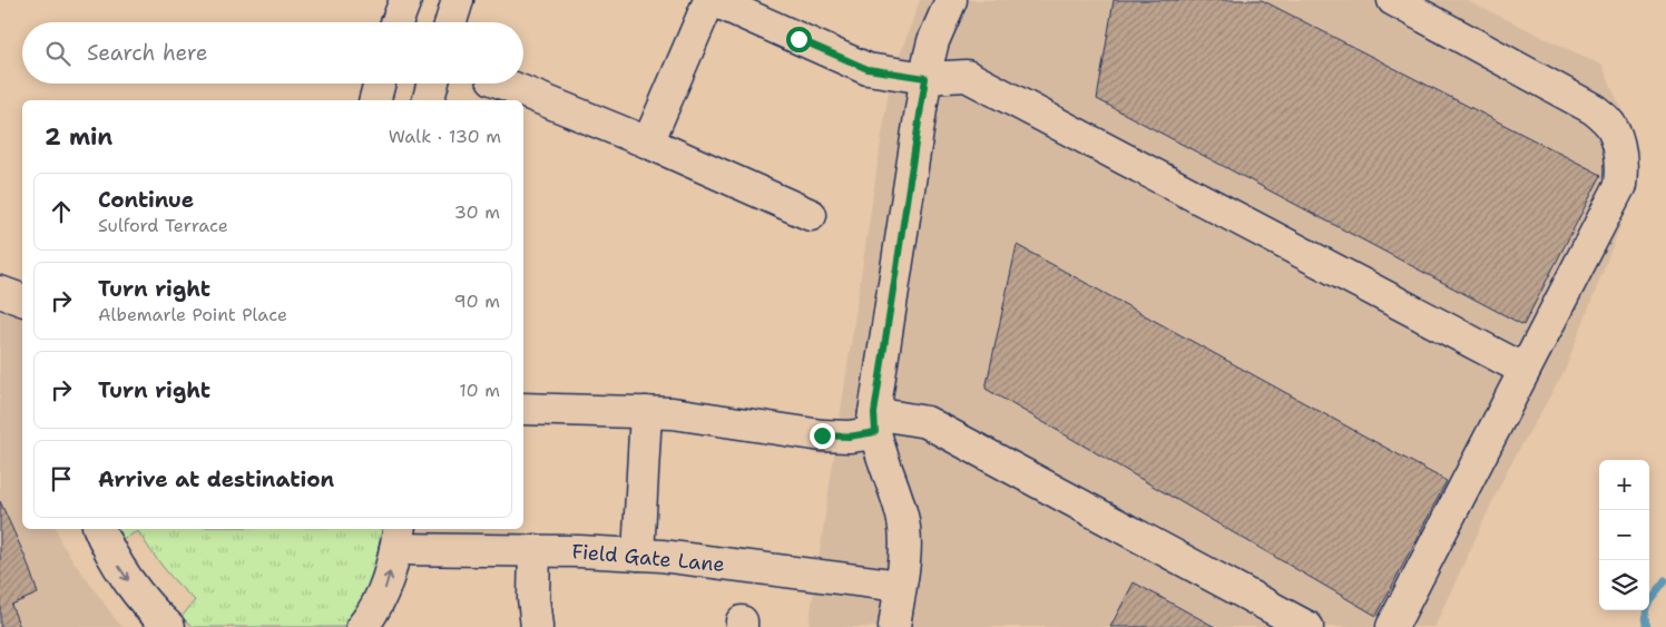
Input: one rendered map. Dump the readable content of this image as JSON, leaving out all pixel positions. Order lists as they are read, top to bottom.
{
  "streets": {
    "street": ["Field Gate Lane"]
  },
  "page": {
    "search": "Search here",
    "heading": ["2 min", "Walk · 130 m"],
    "list": [
      ["Continue", "Sulford Terrace", "30 m"],
      ["Turn right", "Albemarle Point Place", "90 m"],
      ["Turn right", "10 m"],
      "Arrive at destination"
    ],
    "map_buttons": ["+", "−"]
  }
}
